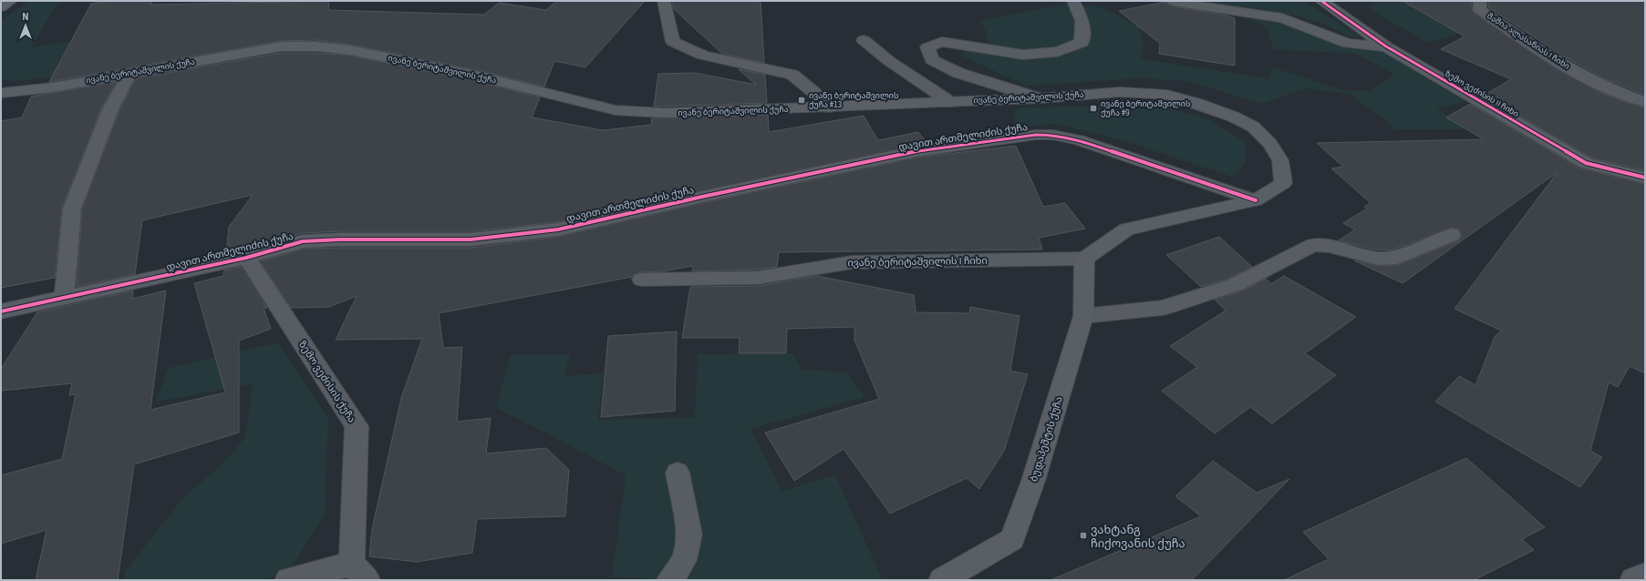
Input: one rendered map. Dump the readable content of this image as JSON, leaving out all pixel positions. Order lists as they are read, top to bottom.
{
  "streets": {
    "main road": ["ივანე ბერიტაშვილის ქუჩა", "ბუდაპეშტის ქუჩა"],
    "street": [
      "მამია ალასანიას I ჩიხი",
      "ზემო ვეძისის II ჩიხი",
      "დავით ართმელიძის ქუჩა",
      "ივანე ბერიტაშვილის I ჩიხი",
      "ზემო ვეძისის ქუჩა"
    ]
  },
  "crossings": [
    ["ივანე ბერიტაშვილის ქუჩა", "დავით ართმელიძის ქუჩა"],
    ["ივანე ბერიტაშვილის ქუჩა", "ივანე ბერიტაშვილის I ჩიხი"],
    ["ივანე ბერიტაშვილის ქუჩა", "ბუდაპეშტის ქუჩა"],
    ["დავით ართმელიძის ქუჩა", "ზემო ვეძისის ქუჩა"],
    ["ივანე ბერიტაშვილის I ჩიხი", "ბუდაპეშტის ქუჩა"]
  ],
  "places": {
    "transit": ["ივანე ბერიტაშვილის ქუჩა #13", "ივანე ბერიტაშვილის ქუჩა #9", "ვახტანგ ჩიქოვანის ქუჩა"]
  },
  "north": "top"
}
